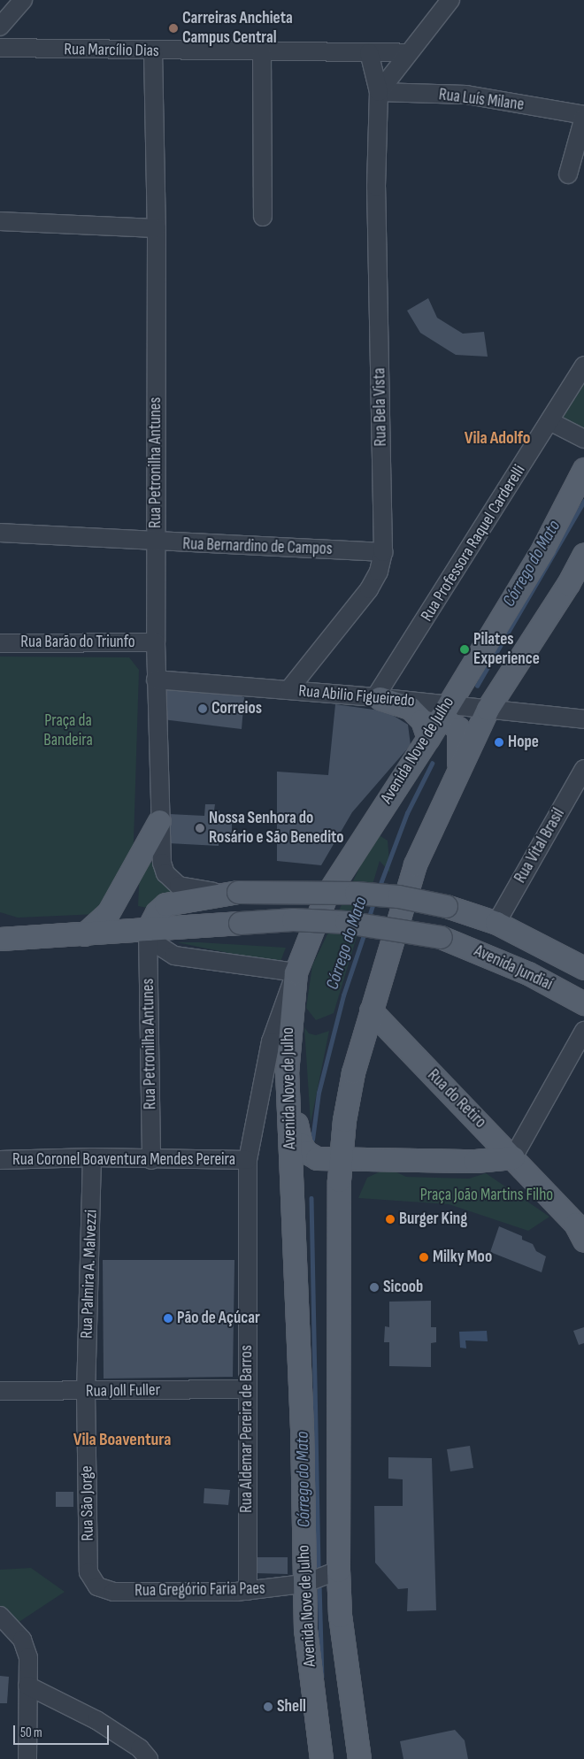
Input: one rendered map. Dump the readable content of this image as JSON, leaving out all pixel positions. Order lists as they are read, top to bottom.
{
  "streets": {
    "main road": ["Avenida Nove de Julho", "Avenida Jundiaí", "Rua do Retiro"],
    "street": [
      "Rua Marcílio Dias",
      "Rua Luís Milane",
      "Rua Bela Vista",
      "Rua Petronilha Antunes",
      "Rua Professora Raquel Carderelli",
      "Rua Bernardino de Campos",
      "Rua Barão do Triunfo",
      "Rua Abilio Figueiredo",
      "Rua Vital Brasil",
      "Rua Coronel Boaventura Mendes Pereira",
      "Rua Palmira A. Malvezzi",
      "Rua Joll Fuller",
      "Rua Aldemar Pereira de Barros",
      "Rua São Jorge",
      "Rua Gregório Faria Paes"
    ]
  },
  "crossings": [
    ["Rua Marcílio Dias", "Rua Bela Vista"],
    ["Rua Marcílio Dias", "Rua Petronilha Antunes"],
    ["Rua Luís Milane", "Rua Bela Vista"],
    ["Rua Bela Vista", "Rua Bernardino de Campos"],
    ["Rua Bela Vista", "Rua Abilio Figueiredo"],
    ["Rua Petronilha Antunes", "Rua Bernardino de Campos"],
    ["Rua Petronilha Antunes", "Rua Barão do Triunfo"],
    ["Rua Petronilha Antunes", "Rua Abilio Figueiredo"],
    ["Rua Petronilha Antunes", "Avenida Jundiaí"],
    ["Rua Petronilha Antunes", "Rua Coronel Boaventura Mendes Pereira"],
    ["Rua Professora Raquel Carderelli", "Rua Abilio Figueiredo"],
    ["Rua Abilio Figueiredo", "Avenida Nove de Julho"],
    ["Avenida Nove de Julho", "Rua do Retiro"],
    ["Avenida Nove de Julho", "Rua Aldemar Pereira de Barros"],
    ["Avenida Nove de Julho", "Rua Gregório Faria Paes"],
    ["Rua Vital Brasil", "Avenida Jundiaí"],
    ["Rua Coronel Boaventura Mendes Pereira", "Rua Palmira A. Malvezzi"],
    ["Rua Coronel Boaventura Mendes Pereira", "Rua Aldemar Pereira de Barros"],
    ["Rua Palmira A. Malvezzi", "Rua Joll Fuller"],
    ["Rua Palmira A. Malvezzi", "Rua São Jorge"],
    ["Rua Joll Fuller", "Rua Aldemar Pereira de Barros"],
    ["Rua Joll Fuller", "Rua São Jorge"],
    ["Rua Aldemar Pereira de Barros", "Rua Gregório Faria Paes"],
    ["Rua São Jorge", "Rua Gregório Faria Paes"]
  ],
  "districts": ["Vila Adolfo", "Vila Boaventura"],
  "water": ["Córrego do Mato"],
  "parks": ["Praça da Bandeira", "Praça João Martins Filho"],
  "places": [
    "Carreiras Anchieta Campus Central",
    "Pilates Experience",
    "Correios",
    "Hope",
    "Nossa Senhora do Rosário e São Benedito",
    "Burger King",
    "Milky Moo",
    "Sicoob",
    "Pão de Açúcar",
    "Shell"
  ],
  "scale_bar": "50 m"
}
